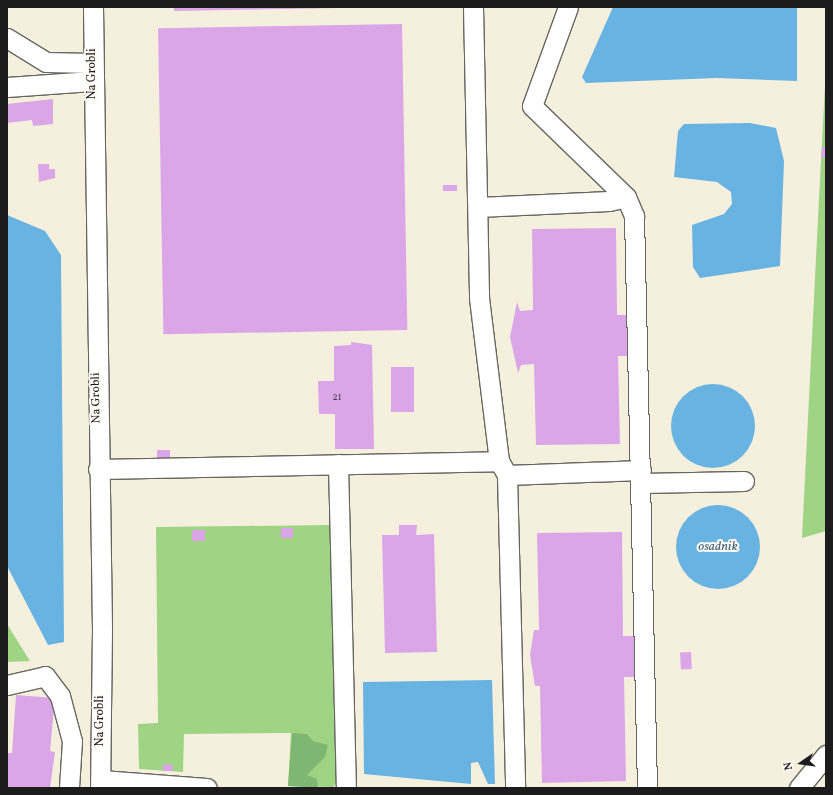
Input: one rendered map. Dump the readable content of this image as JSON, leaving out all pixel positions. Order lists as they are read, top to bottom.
{
  "streets": {
    "street": ["Na Grobli"]
  },
  "water": ["osadnik"],
  "house_numbers": ["21"],
  "north": "left"
}
